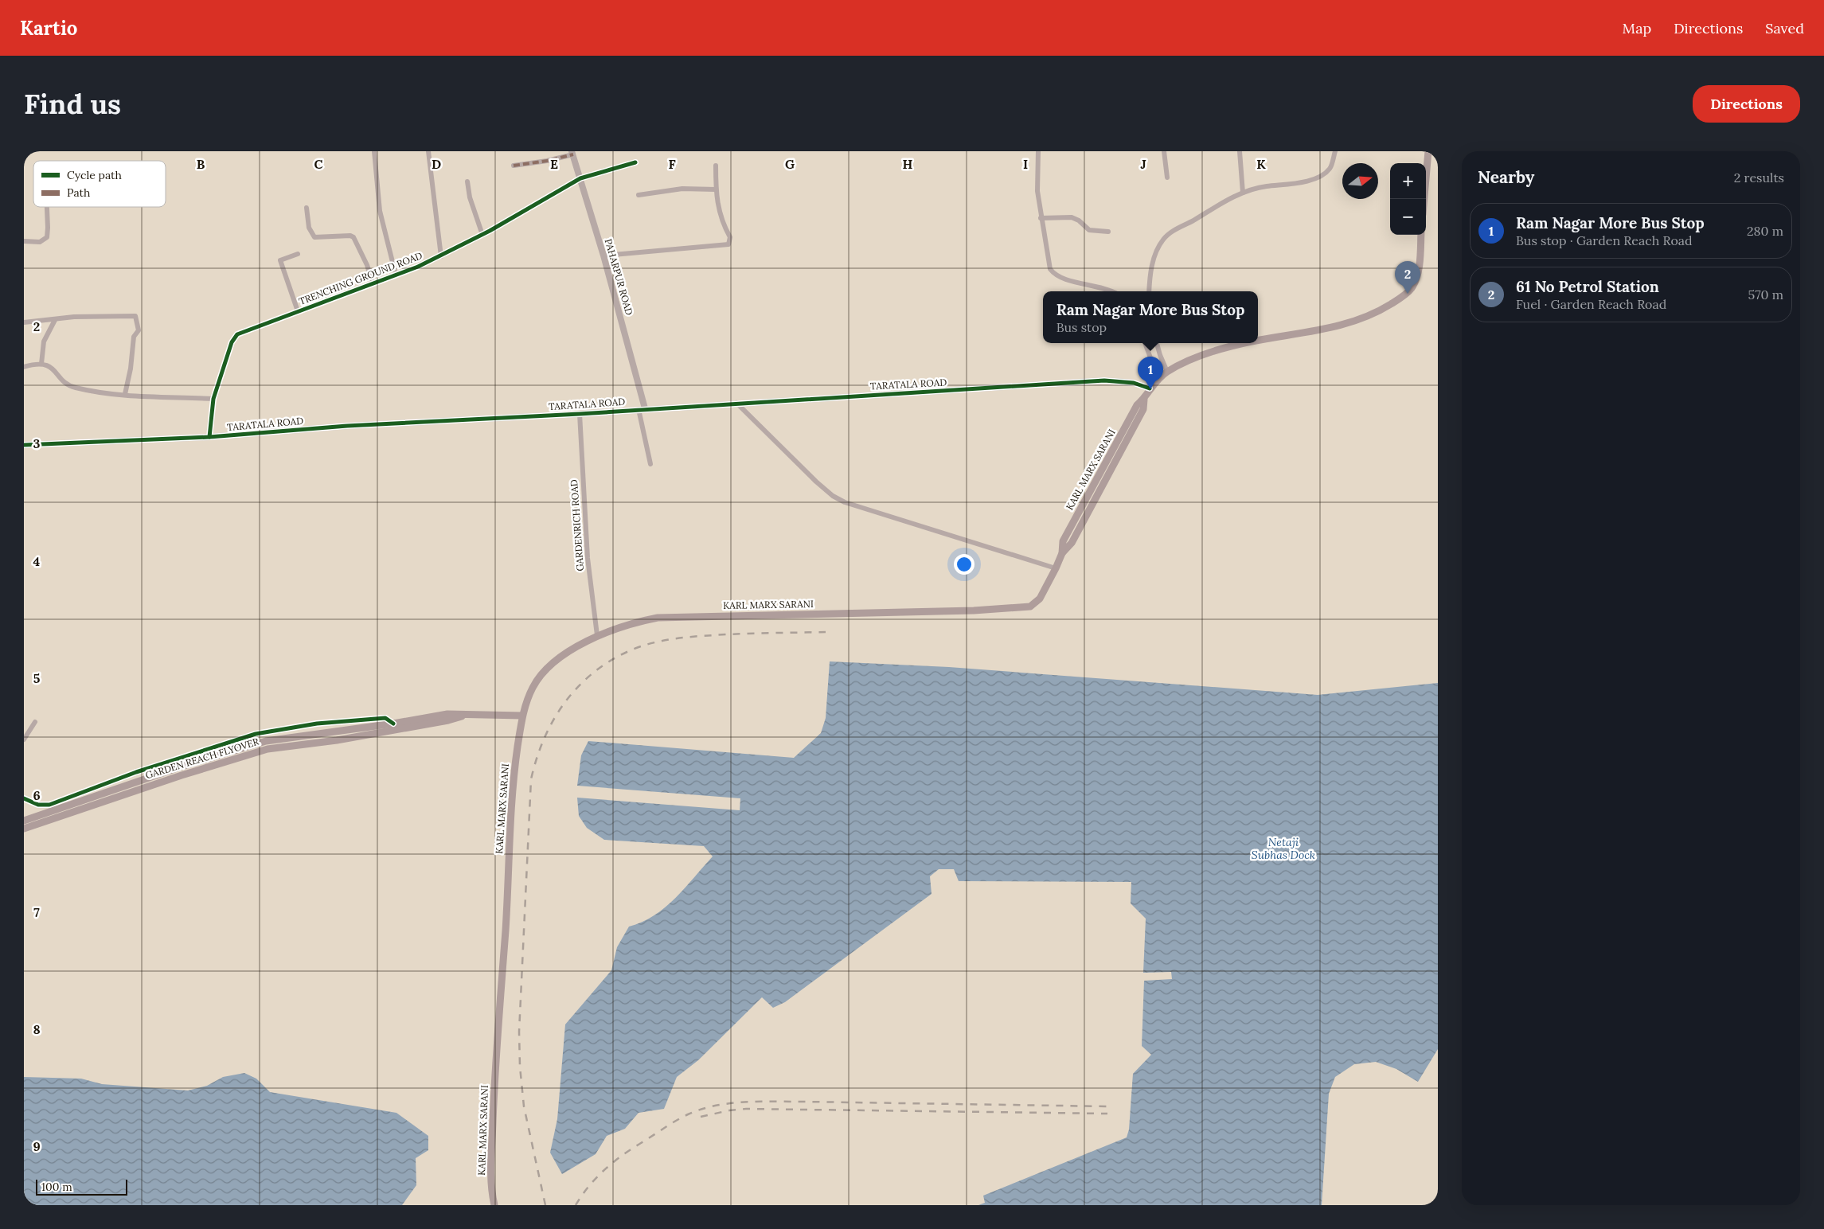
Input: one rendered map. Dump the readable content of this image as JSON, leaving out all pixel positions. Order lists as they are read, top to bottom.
{
  "streets": {
    "main road": ["KARL MARX SARANI", "GARDEN REACH FLYOVER"],
    "street": [
      "PAHARPUR ROAD",
      "TRENCHING GROUND ROAD",
      "TARATALA ROAD",
      "GARDENRICH ROAD"
    ]
  },
  "crossings": [
    ["PAHARPUR ROAD", "TRENCHING GROUND ROAD"],
    ["PAHARPUR ROAD", "TARATALA ROAD"],
    ["TRENCHING GROUND ROAD", "TARATALA ROAD"],
    ["TARATALA ROAD", "KARL MARX SARANI"],
    ["TARATALA ROAD", "GARDENRICH ROAD"],
    ["KARL MARX SARANI", "GARDENRICH ROAD"]
  ],
  "water": ["Netaji Subhas Dock"],
  "legend": ["Cycle path", "Path"],
  "scale_bar": "100 m",
  "north": "right",
  "page": {
    "header": "Kartio",
    "nav": ["Map", "Directions", "Saved"],
    "buttons": "Directions",
    "title": "Find us",
    "heading": ["Nearby", "2 results"],
    "map_buttons": ["+", "−"],
    "list": [
      {
        "mark": "1",
        "name": "Ram Nagar More Bus Stop",
        "note": "Bus stop · Garden Reach Road",
        "value": "280 m"
      },
      {
        "mark": "2",
        "name": "61 No Petrol Station",
        "note": "Fuel · Garden Reach Road",
        "value": "570 m"
      }
    ],
    "pins": ["2", "1"],
    "popup": ["Ram Nagar More Bus Stop", "Bus stop"],
    "scale": "100 m"
  },
  "grid": {
    "columns": [
      "B",
      "C",
      "D",
      "E",
      "F",
      "G",
      "H",
      "I",
      "J",
      "K"
    ],
    "rows": [
      "2",
      "3",
      "4",
      "5",
      "6",
      "7",
      "8",
      "9"
    ]
  }
}
